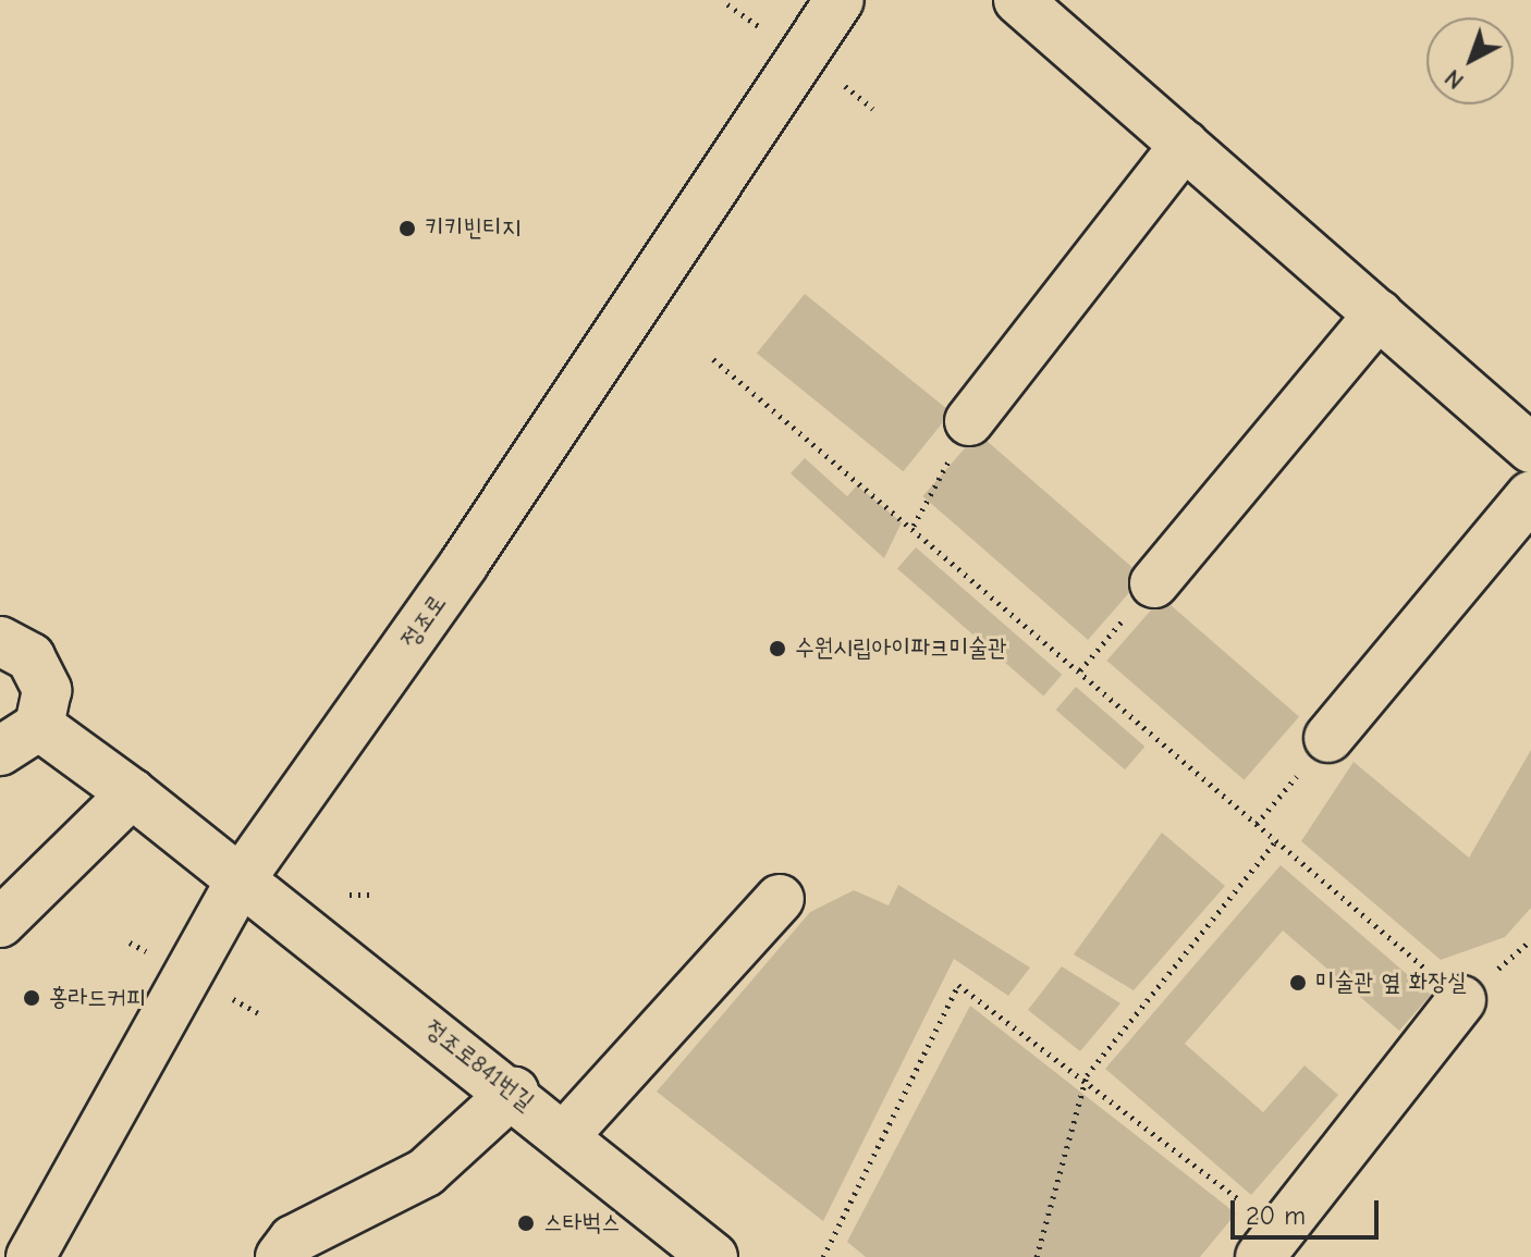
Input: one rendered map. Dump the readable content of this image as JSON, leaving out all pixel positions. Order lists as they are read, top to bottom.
{
  "streets": {
    "street": ["정조로", "정조로841번길"]
  },
  "crossings": [
    ["정조로", "정조로841번길"]
  ],
  "places": [
    "키키빈티지",
    "수원시립아이파크미술관",
    "미술관 옆 화장실",
    "홍라드커피",
    "스타벅스"
  ],
  "scale_bar": "20 m",
  "north": "bottom left"
}
